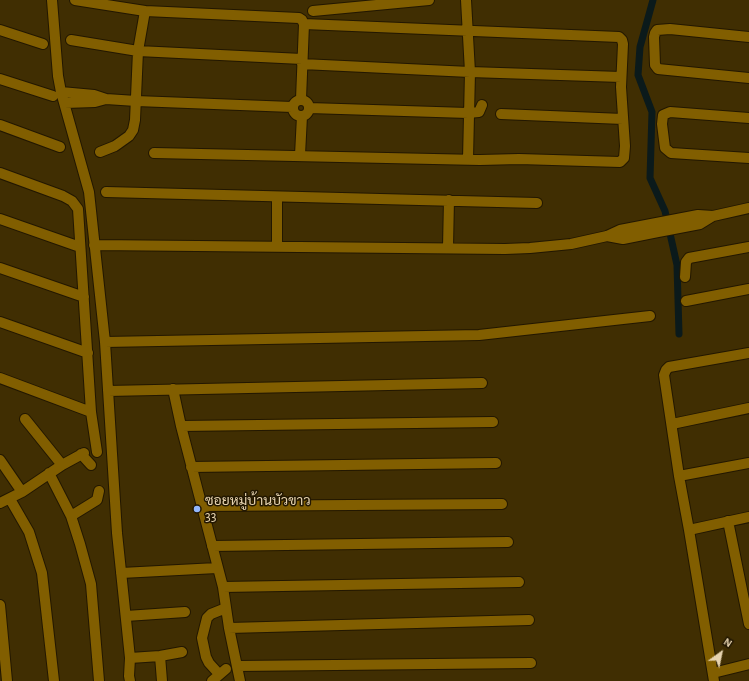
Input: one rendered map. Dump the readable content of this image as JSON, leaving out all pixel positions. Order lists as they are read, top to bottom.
{
  "places": ["ซอยหมู่บ้านบัวขาว 33"],
  "north": "top right"
}
